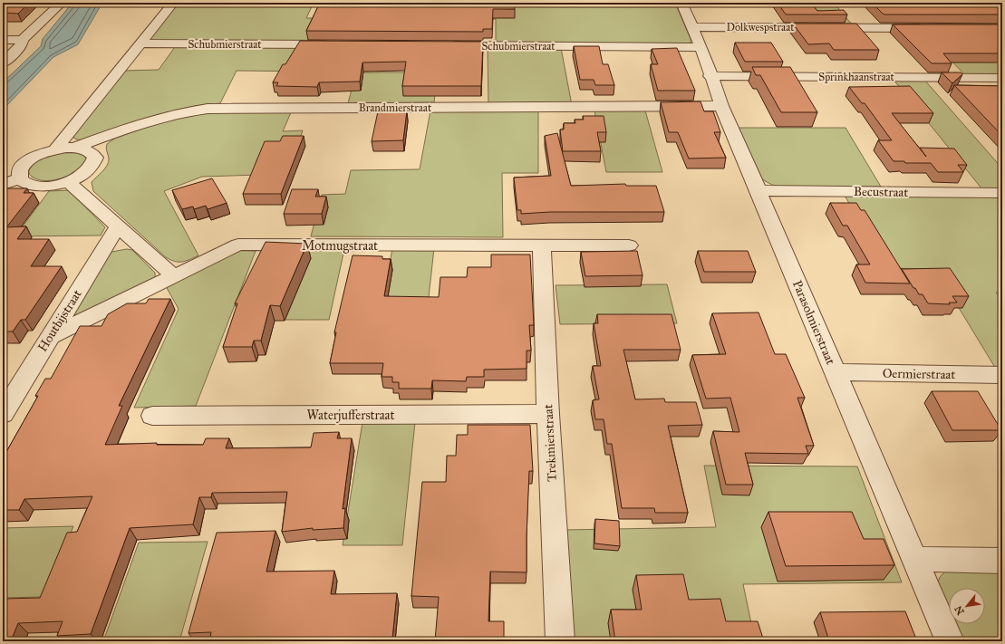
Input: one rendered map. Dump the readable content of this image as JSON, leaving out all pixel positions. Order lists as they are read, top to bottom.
{
  "streets": {
    "street": [
      "Dolkwespstraat",
      "Schubmierstraat",
      "Sprinkhaanstraat",
      "Brandmierstraat",
      "Becustraat",
      "Motmugstraat",
      "Houtbijstraat",
      "Parasolmierstraat",
      "Oermierstraat",
      "Waterjufferstraat",
      "Trekmierstraat"
    ]
  },
  "crossings": [
    ["Dolkwespstraat", "Parasolmierstraat"],
    ["Schubmierstraat", "Parasolmierstraat"],
    ["Sprinkhaanstraat", "Parasolmierstraat"],
    ["Brandmierstraat", "Parasolmierstraat"],
    ["Becustraat", "Parasolmierstraat"],
    ["Motmugstraat", "Houtbijstraat"],
    ["Motmugstraat", "Trekmierstraat"],
    ["Parasolmierstraat", "Oermierstraat"],
    ["Waterjufferstraat", "Trekmierstraat"]
  ],
  "north": "bottom left"
}
